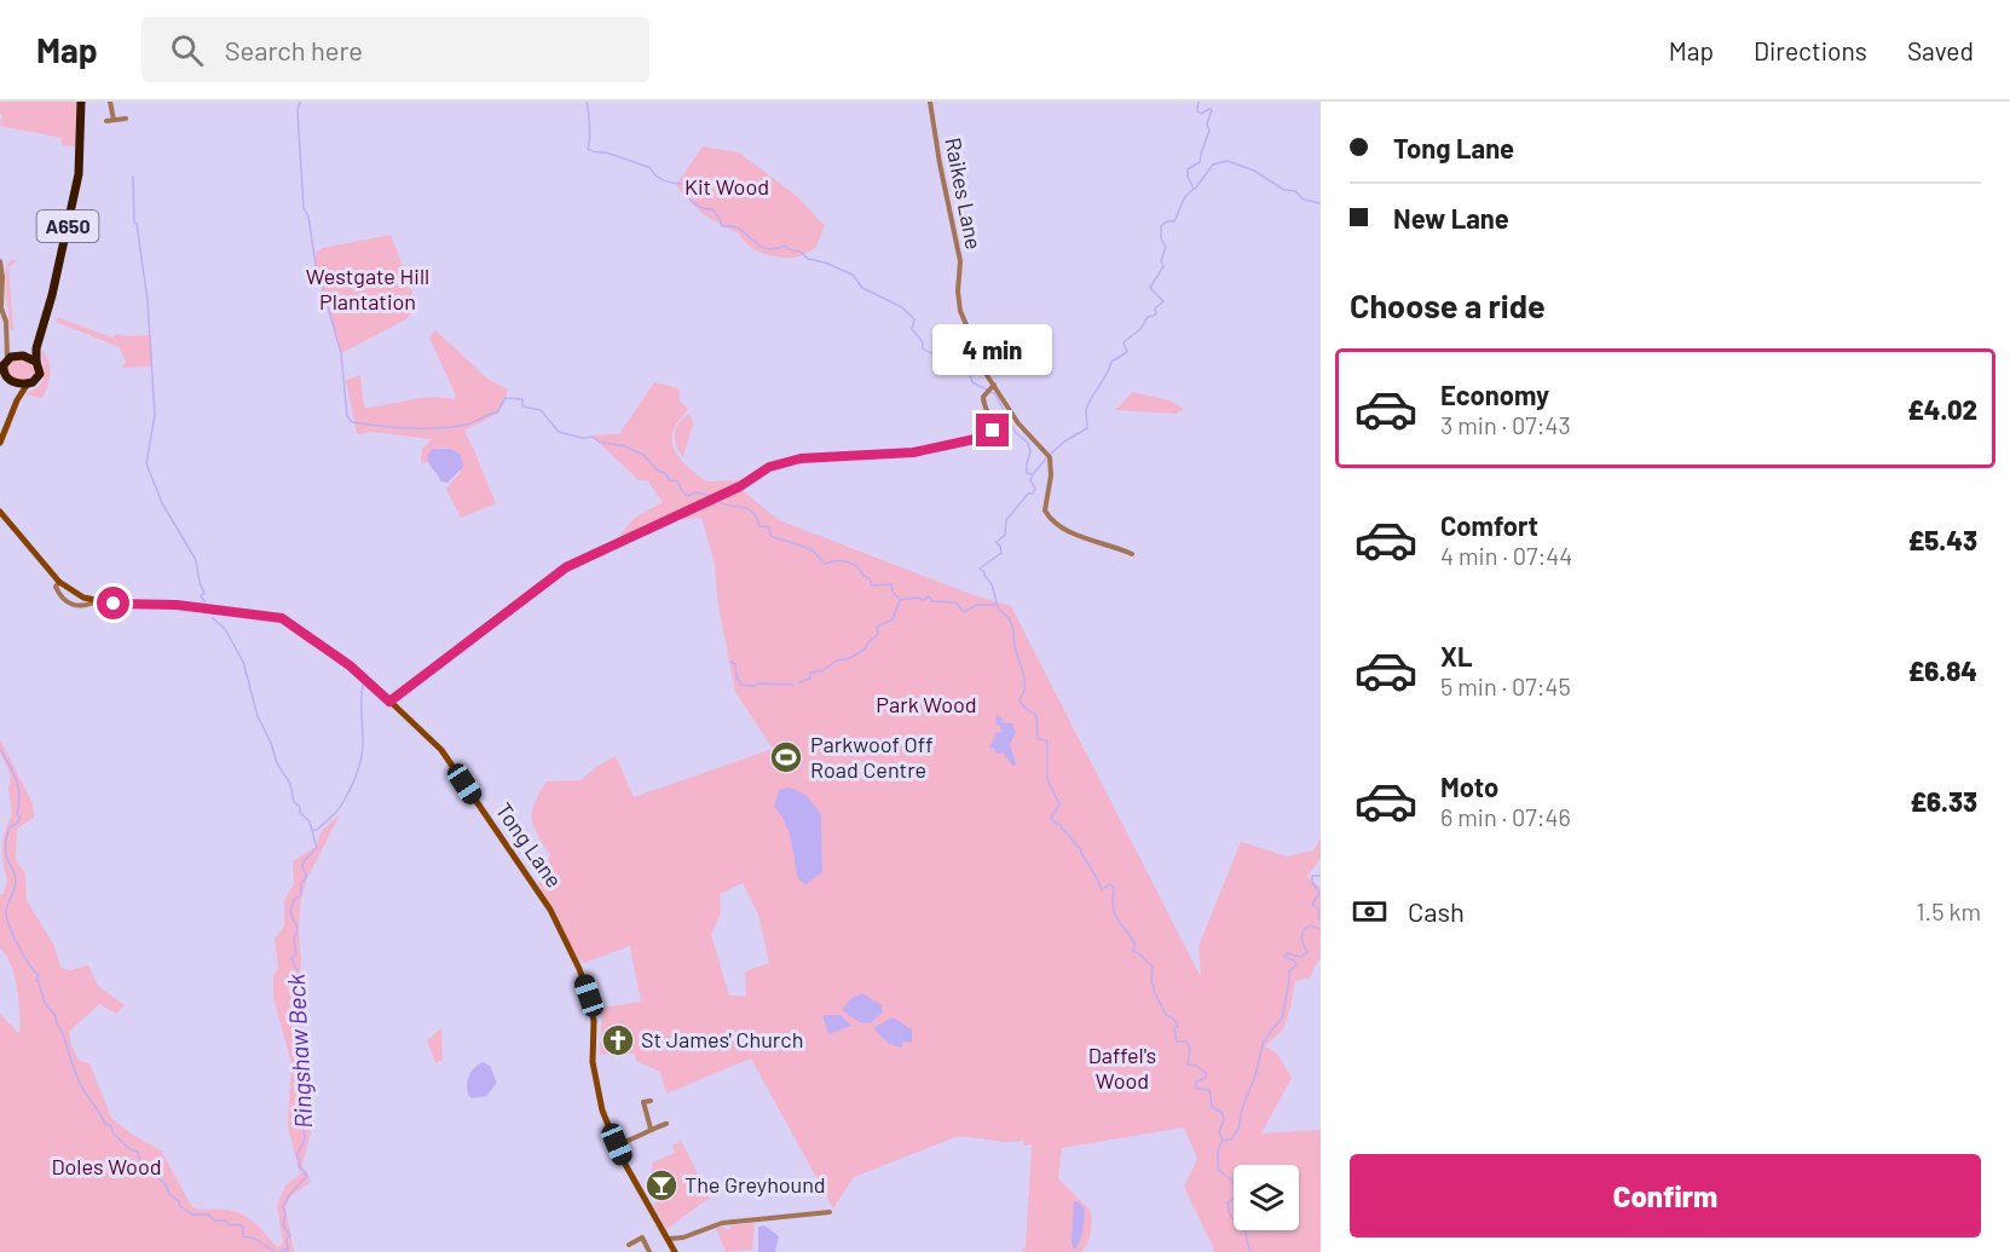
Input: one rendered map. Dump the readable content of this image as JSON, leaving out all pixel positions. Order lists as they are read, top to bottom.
{
  "streets": {
    "highway": ["A650"],
    "street": ["Raikes Lane", "Tong Lane"]
  },
  "water": ["Ringshaw Beck"],
  "parks": [
    "Kit Wood",
    "Westgate Hill Plantation",
    "Park Wood",
    "Daffel's Wood",
    "Doles Wood"
  ],
  "places": {
    "sports": ["Parkwoof Off Road Centre"],
    "church": ["St James' Church"],
    "bar": ["The Greyhound"]
  },
  "page": {
    "header": "Map",
    "search": "Search here",
    "nav": ["Map", "Directions", "Saved"],
    "banner": ["Tong Lane", "New Lane"],
    "heading": "Choose a ride",
    "bubble": "4 min",
    "list": [
      {
        "name": "Economy",
        "note": "3 min · 07:43",
        "value": "£4.02"
      },
      {
        "name": "Comfort",
        "note": "4 min · 07:44",
        "value": "£5.43"
      },
      {
        "name": "XL",
        "note": "5 min · 07:45",
        "value": "£6.84"
      },
      {
        "name": "Moto",
        "note": "6 min · 07:46",
        "value": "£6.33"
      }
    ],
    "pay": ["Cash", "1.5 km"],
    "buttons": "Confirm"
  }
}
